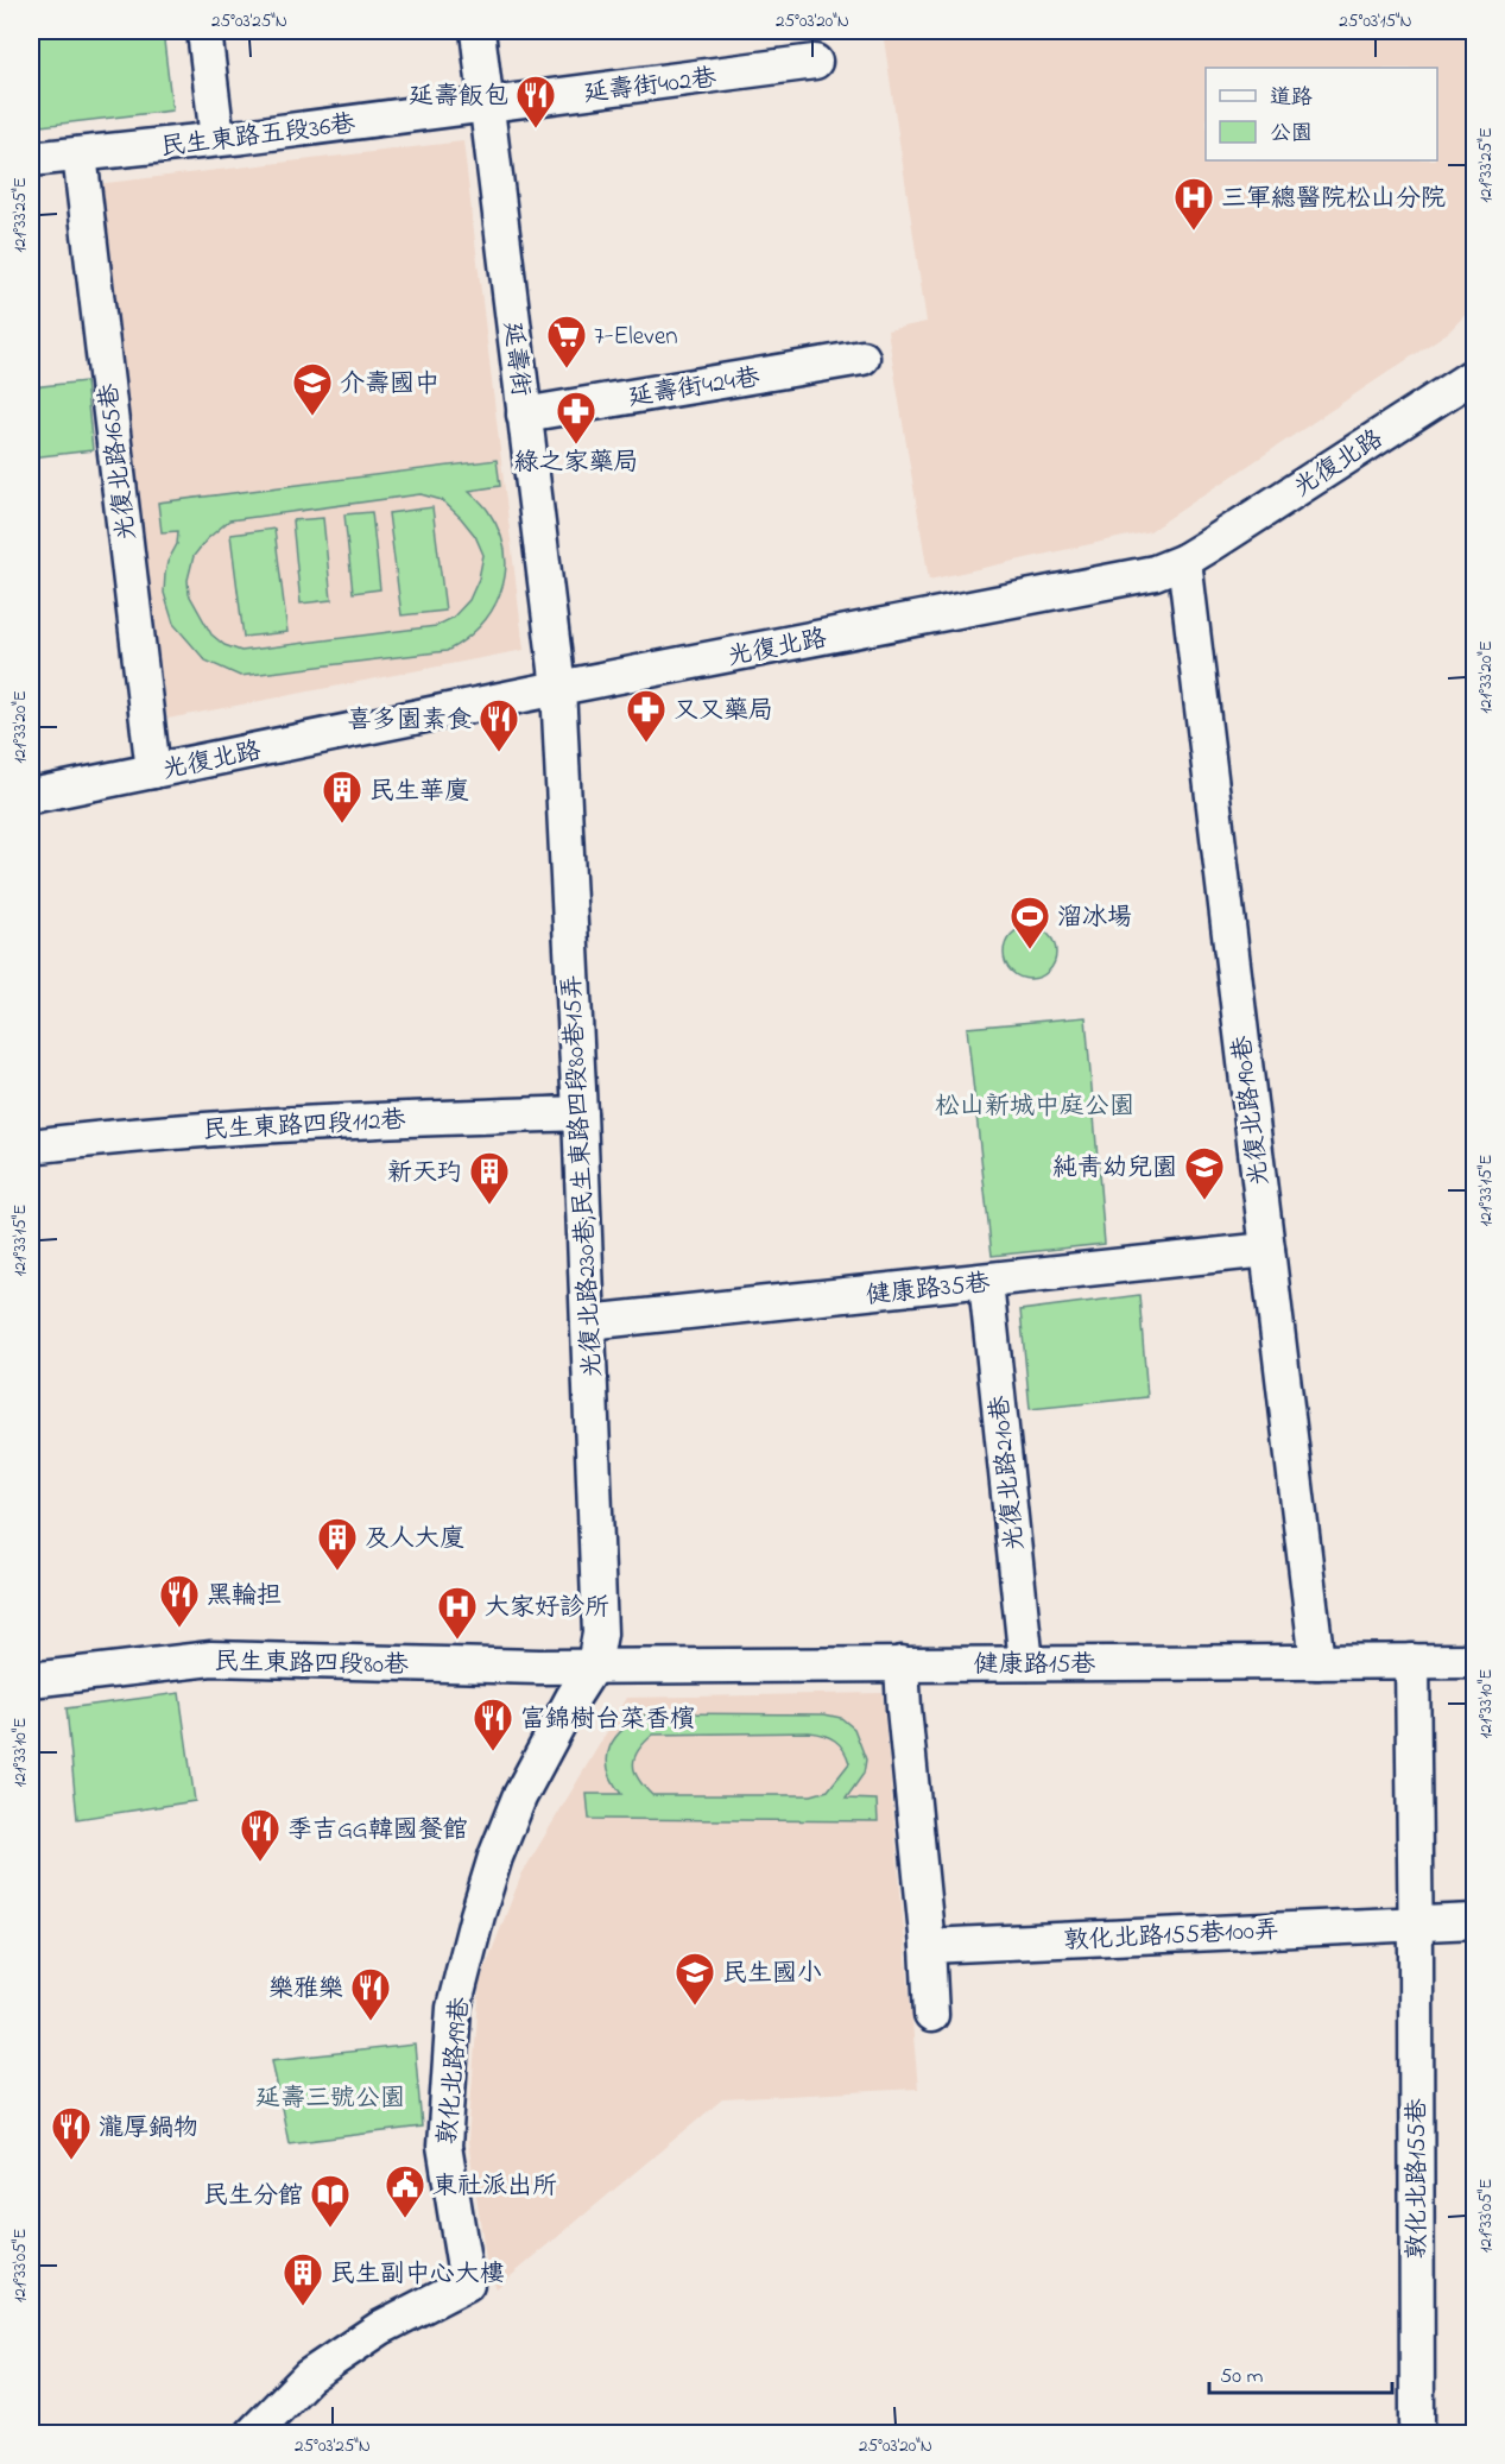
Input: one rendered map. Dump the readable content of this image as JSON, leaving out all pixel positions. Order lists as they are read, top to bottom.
{
  "streets": {
    "street": [
      "延壽街402巷",
      "民生東路五段36巷",
      "延壽街",
      "延壽街424巷",
      "光復北路165巷",
      "光復北路",
      "光復北路190巷",
      "民生東路四段112巷",
      "光復北路230巷;民生東路四段80巷15弄",
      "健康路35巷",
      "光復北路210巷",
      "民生東路四段80巷",
      "健康路15巷",
      "敦化北路155巷100弄",
      "敦化北路199巷",
      "敦化北路155巷"
    ]
  },
  "crossings": [
    ["延壽街402巷", "民生東路五段36巷"],
    ["延壽街402巷", "延壽街"],
    ["民生東路五段36巷", "延壽街"],
    ["民生東路五段36巷", "光復北路165巷"],
    ["延壽街", "延壽街424巷"],
    ["延壽街", "光復北路"],
    ["延壽街", "光復北路230巷;民生東路四段80巷15弄"],
    ["光復北路165巷", "光復北路"],
    ["光復北路", "光復北路190巷"],
    ["光復北路", "光復北路230巷;民生東路四段80巷15弄"],
    ["光復北路190巷", "健康路35巷"],
    ["光復北路190巷", "健康路15巷"],
    ["民生東路四段112巷", "光復北路230巷;民生東路四段80巷15弄"],
    ["光復北路230巷;民生東路四段80巷15弄", "健康路35巷"],
    ["光復北路230巷;民生東路四段80巷15弄", "民生東路四段80巷"],
    ["光復北路230巷;民生東路四段80巷15弄", "健康路15巷"],
    ["光復北路230巷;民生東路四段80巷15弄", "敦化北路199巷"],
    ["健康路35巷", "光復北路210巷"],
    ["光復北路210巷", "健康路15巷"],
    ["民生東路四段80巷", "健康路15巷"],
    ["民生東路四段80巷", "敦化北路199巷"],
    ["健康路15巷", "敦化北路199巷"],
    ["健康路15巷", "敦化北路155巷"],
    ["敦化北路155巷100弄", "敦化北路155巷"]
  ],
  "parks": ["松山新城中庭公園", "延壽三號公園"],
  "places": {
    "restaurant": [
      "延壽飯包",
      "喜多園素食",
      "黑輪担",
      "富錦樹台菜香檳",
      "季吉GG韓國餐館",
      "樂雅樂",
      "瀧厚鍋物"
    ],
    "hospital": ["三軍總醫院松山分院", "大家好診所"],
    "supermarket": ["7-Eleven"],
    "school or university": ["介壽國中", "純青幼兒園", "民生國小"],
    "pharmacy": ["綠之家藥局", "又又藥局"],
    "building": [
      "民生華廈",
      "新天玓",
      "及人大廈",
      "民生副中心大樓"
    ],
    "sports": ["溜冰場"],
    "public building": ["東社派出所"],
    "library": ["民生分館"]
  },
  "legend": ["道路", "公園"],
  "scale_bar": "50 m",
  "coordinates": [
    "25°03'25\"N",
    "25°03'20\"N",
    "25°03'15\"N",
    "121°33'25\"E",
    "121°33'20\"E",
    "121°33'15\"E",
    "121°33'10\"E",
    "121°33'05\"E"
  ]
}
